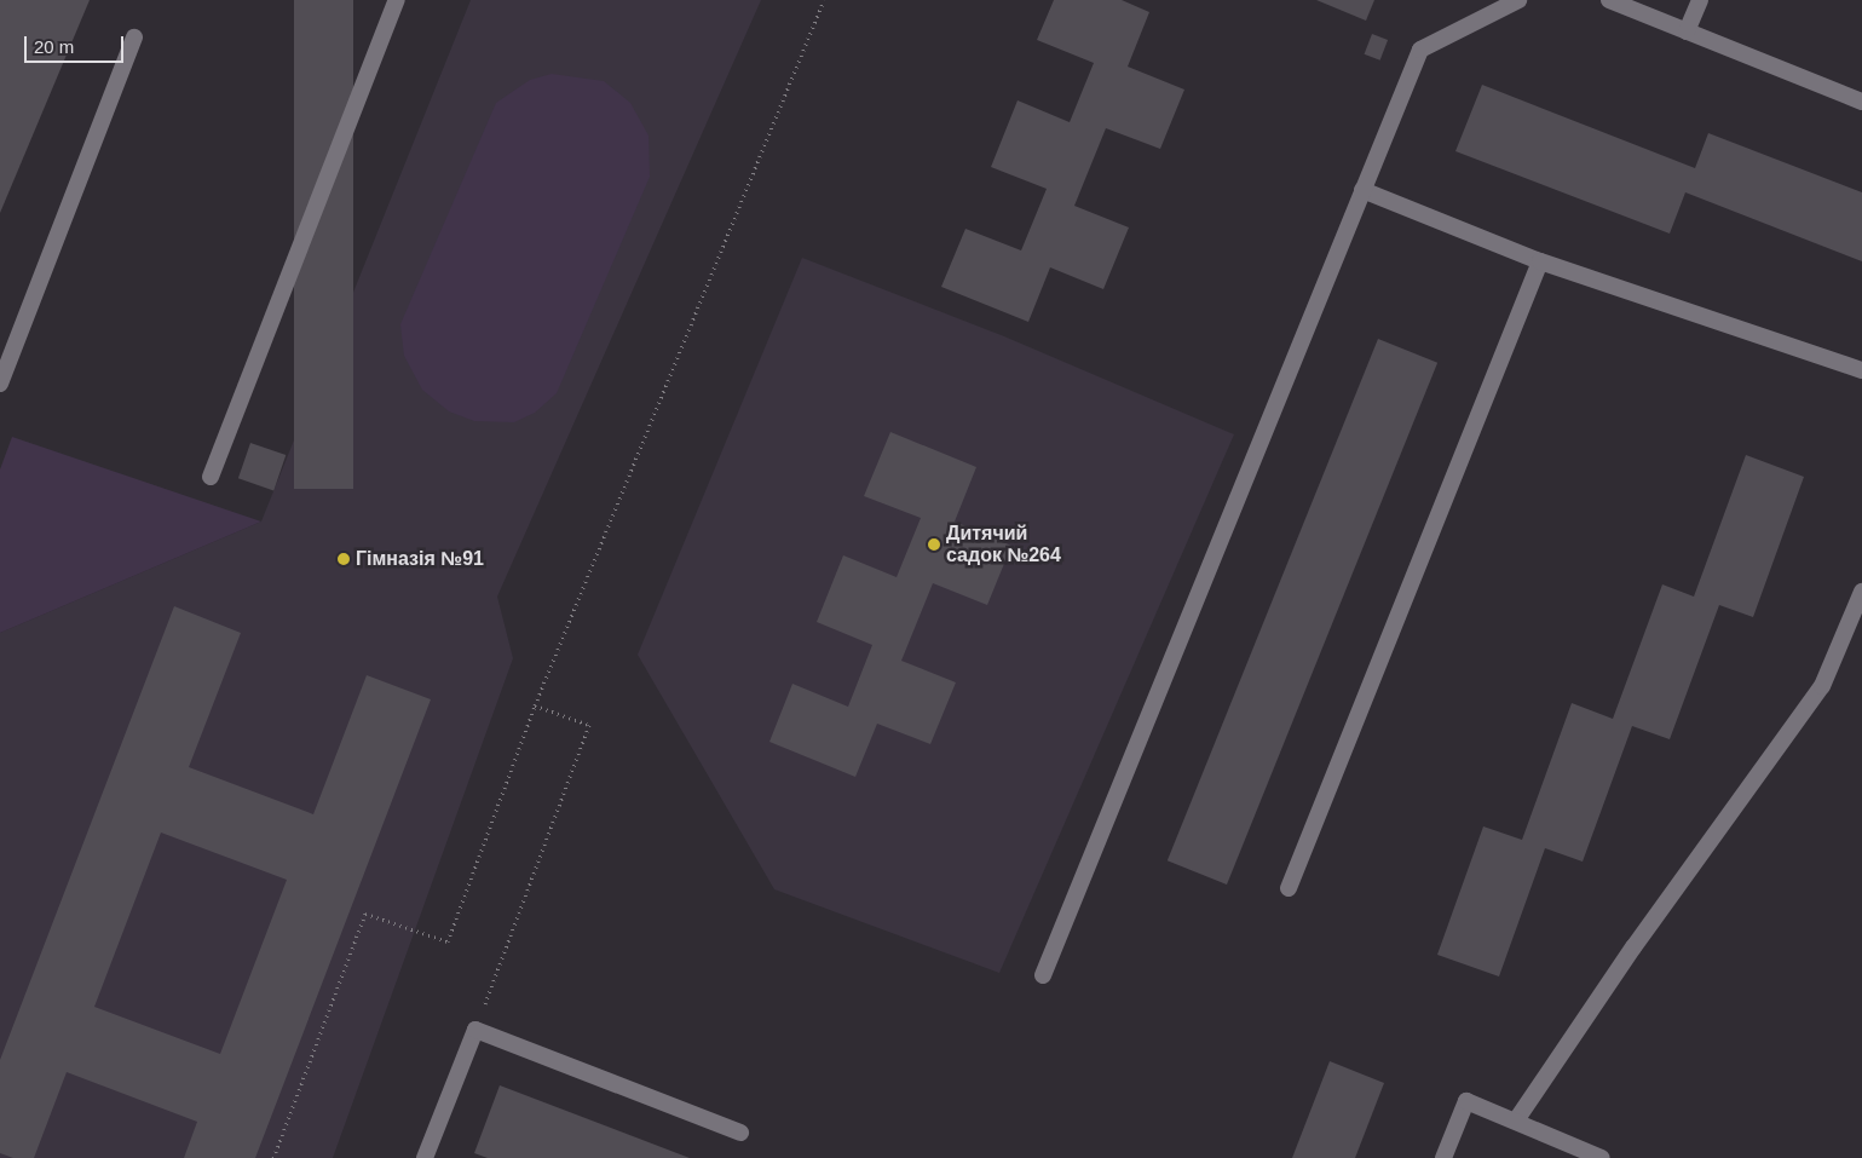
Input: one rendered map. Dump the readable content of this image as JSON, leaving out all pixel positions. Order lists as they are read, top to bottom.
{
  "places": ["Дитячий садок №264", "Гімназія №91"],
  "scale_bar": "20 m"
}
